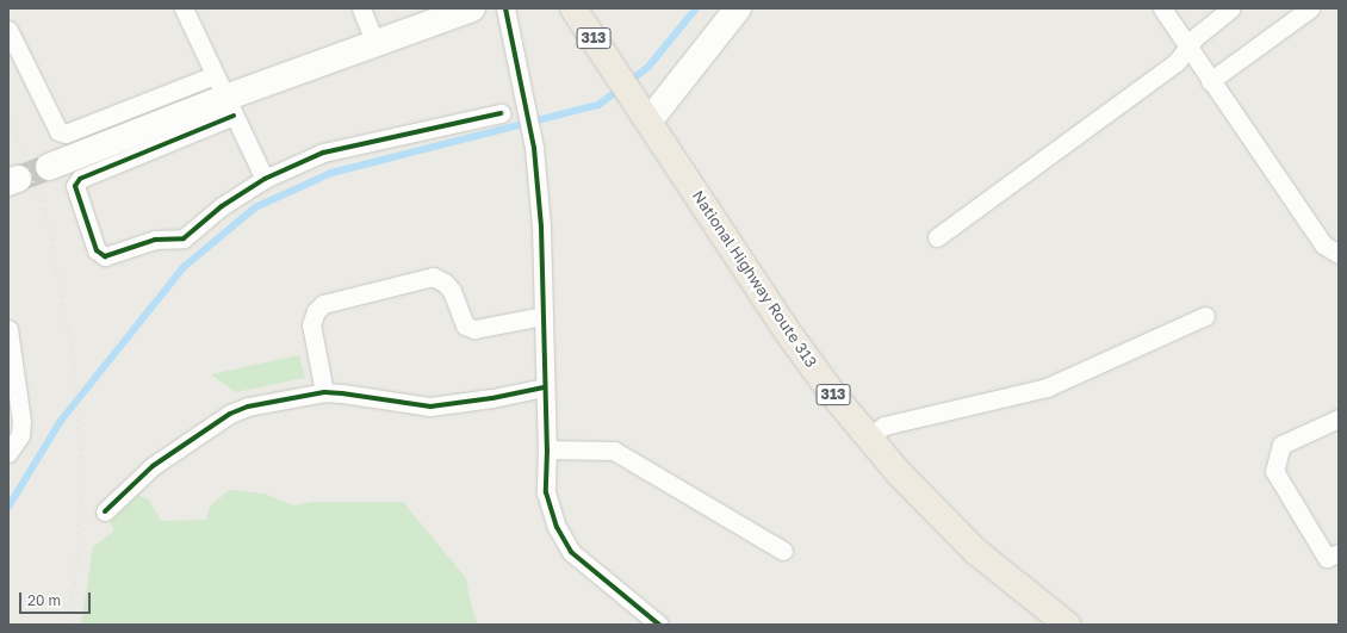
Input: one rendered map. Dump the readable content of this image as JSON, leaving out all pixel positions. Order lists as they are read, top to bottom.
{
  "streets": {
    "highway": ["313", "National Highway Route 313"]
  },
  "scale_bar": "20 m"
}
